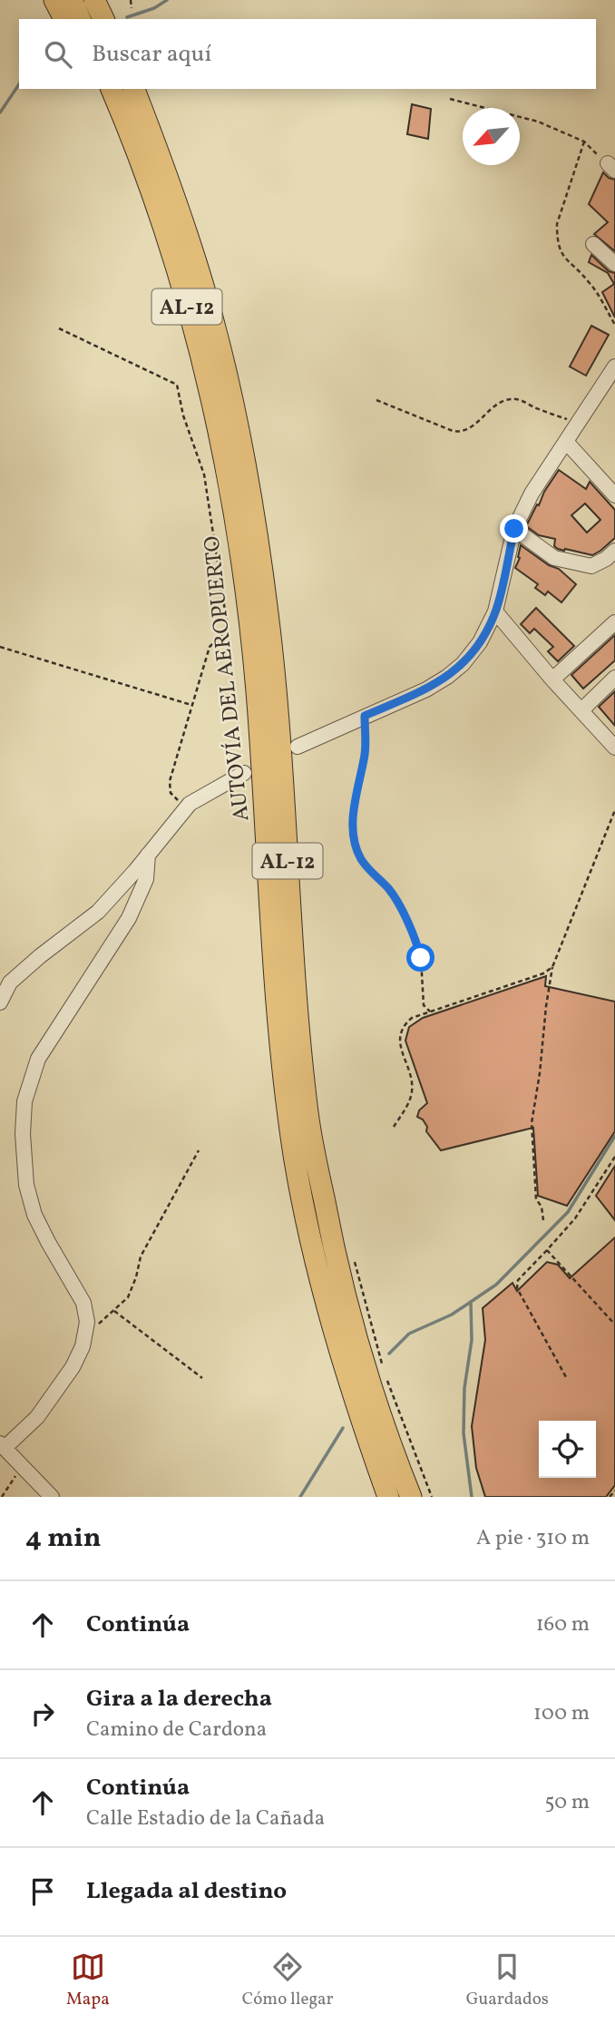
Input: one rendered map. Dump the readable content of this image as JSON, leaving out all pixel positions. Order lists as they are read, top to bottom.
{
  "streets": {
    "highway": ["AL-12", "AUTOVÍA DEL AEROPUERTO"]
  },
  "north": "bottom left",
  "page": {
    "search": "Buscar aquí",
    "heading": ["4 min", "A pie · 310 m"],
    "list": [
      ["Continúa", "160 m"],
      ["Gira a la derecha", "Camino de Cardona", "100 m"],
      ["Continúa", "Calle Estadio de la Cañada", "50 m"],
      "Llegada al destino"
    ],
    "nav": ["Mapa", "Cómo llegar", "Guardados"]
  }
}
